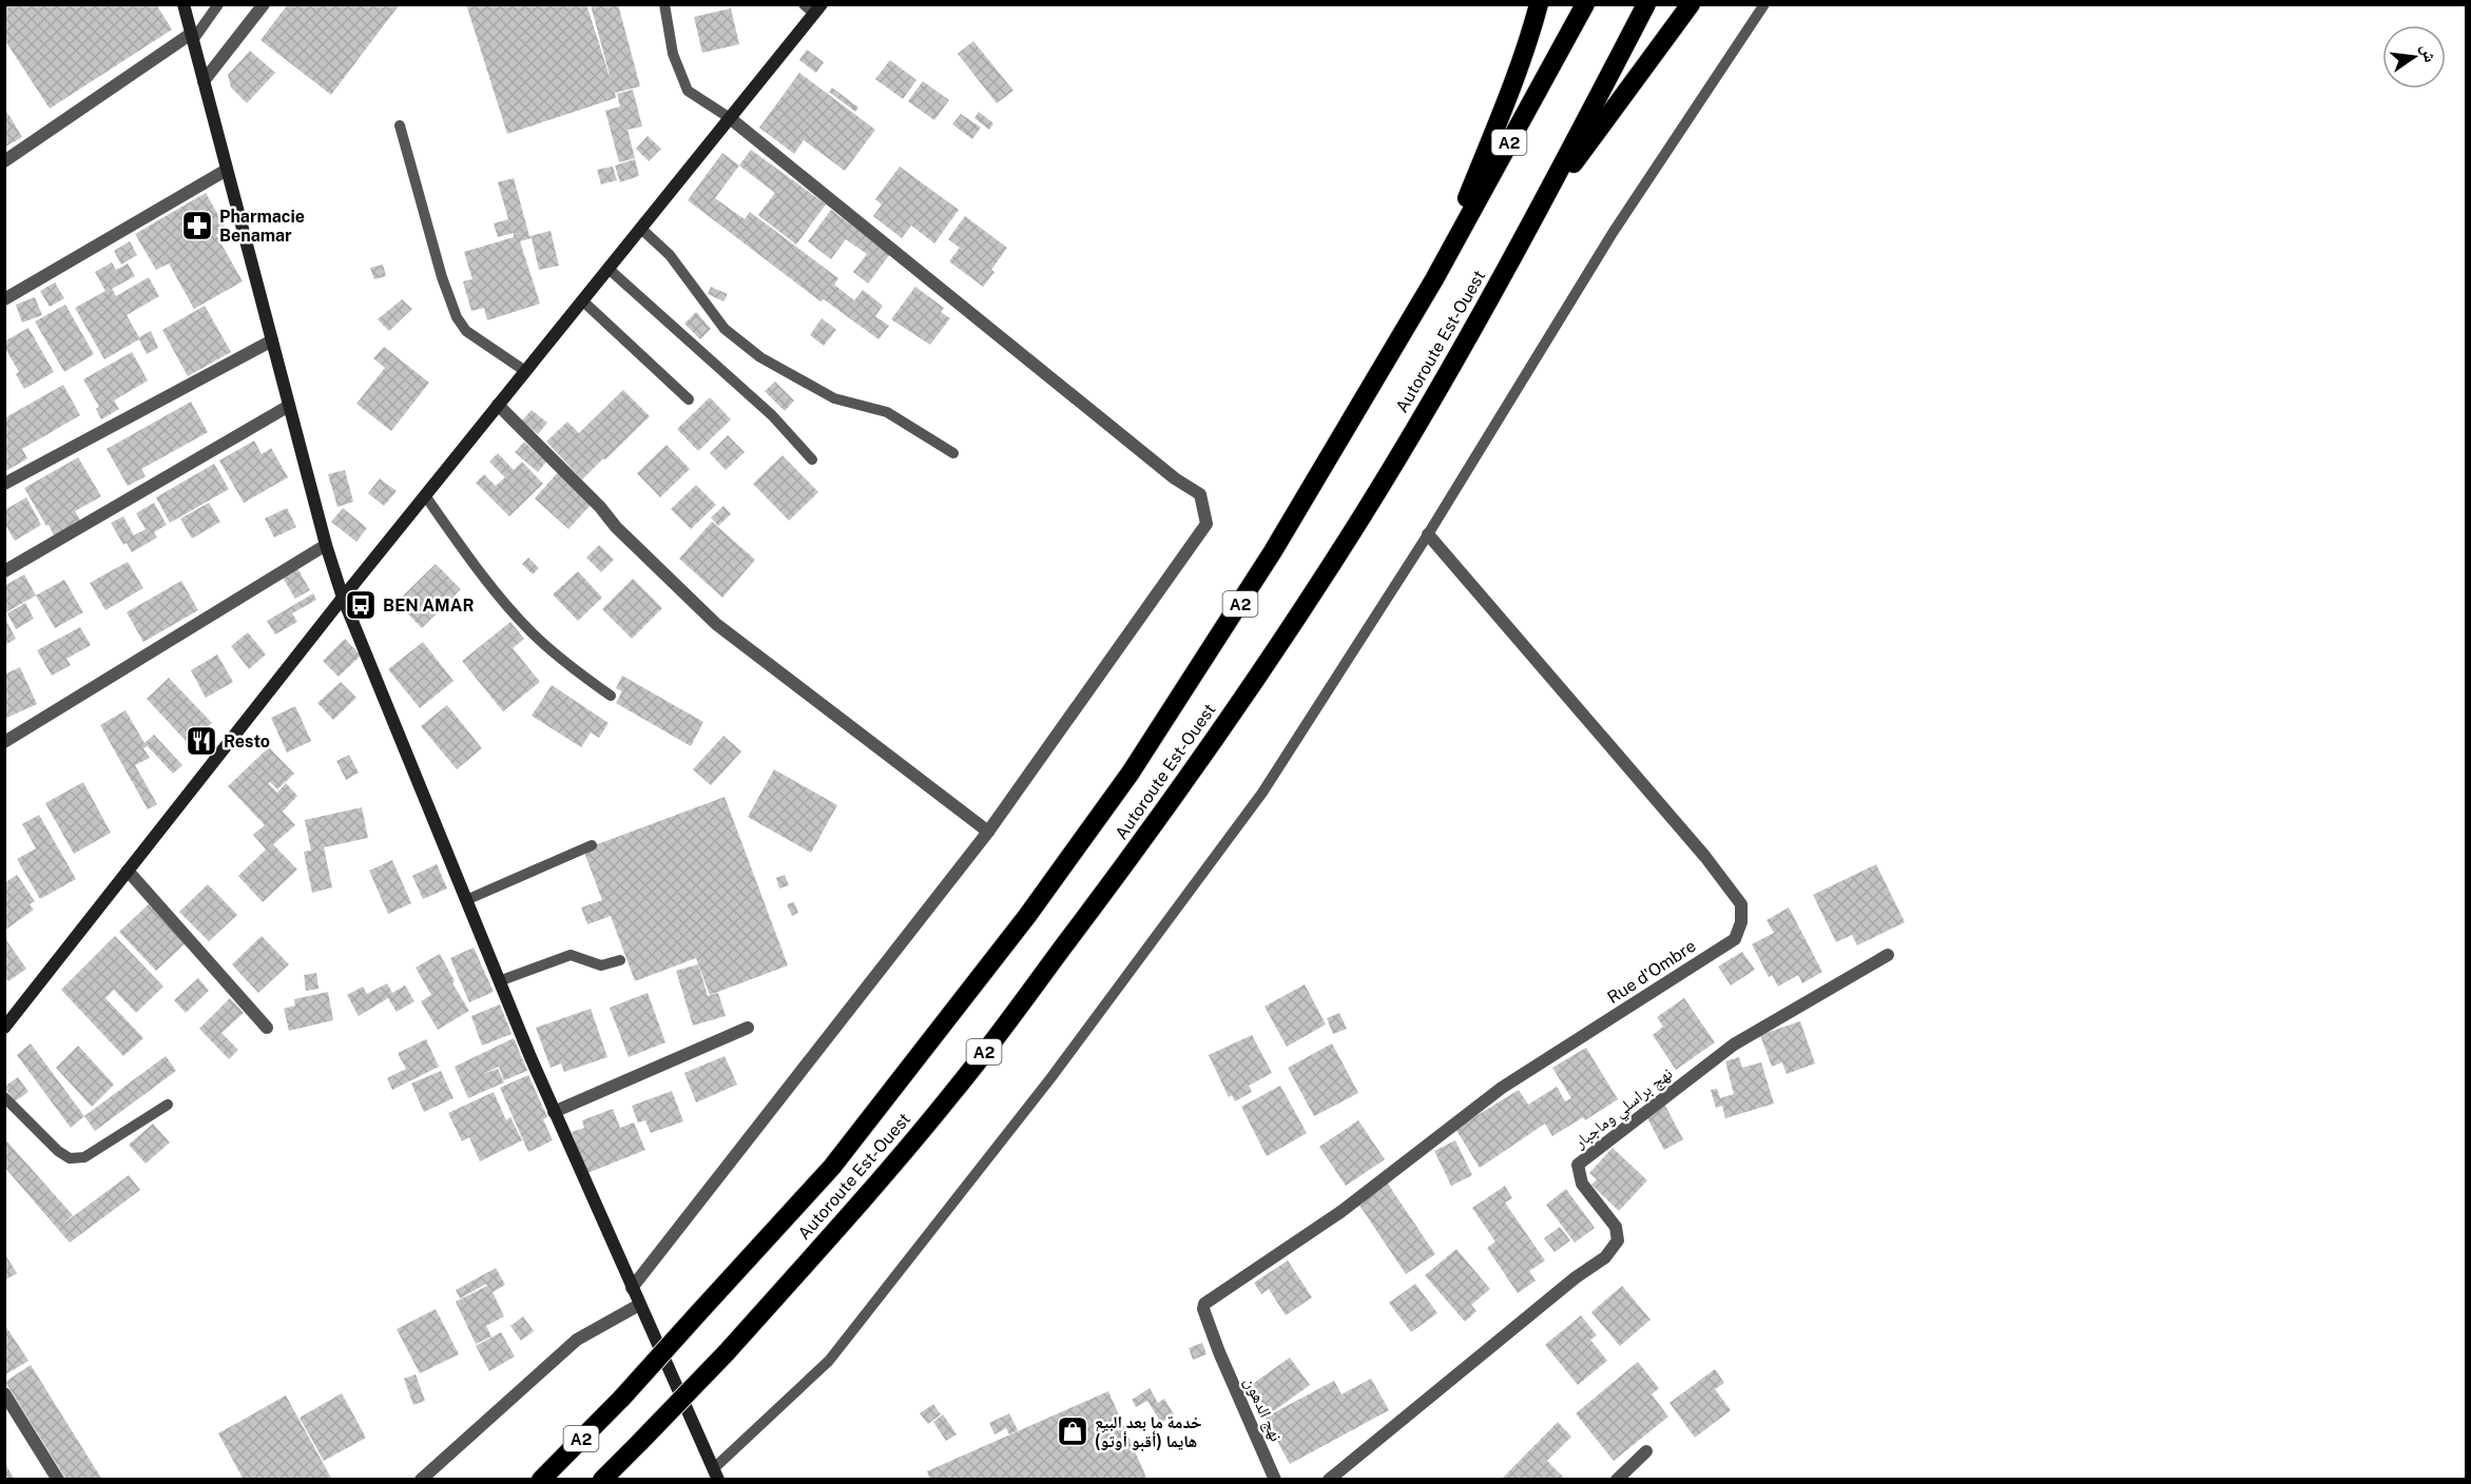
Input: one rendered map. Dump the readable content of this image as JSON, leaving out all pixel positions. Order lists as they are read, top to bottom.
{
  "streets": {
    "highway": ["A2", "Autoroute Est-Ouest"],
    "street": ["Rue d'Ombre", "نهج براسلي وماجبار", "نهج الدهون"]
  },
  "crossings": [
    ["Rue d'Ombre", "نهج الدهون"]
  ],
  "places": {
    "pharmacy": ["Pharmacie Benamar"],
    "bus stop": ["BEN AMAR"],
    "restaurant": ["Resto"],
    "shop": ["خدمة ما بعد البيع هايما (أقبو أوتو)"]
  },
  "north": "right"
}
